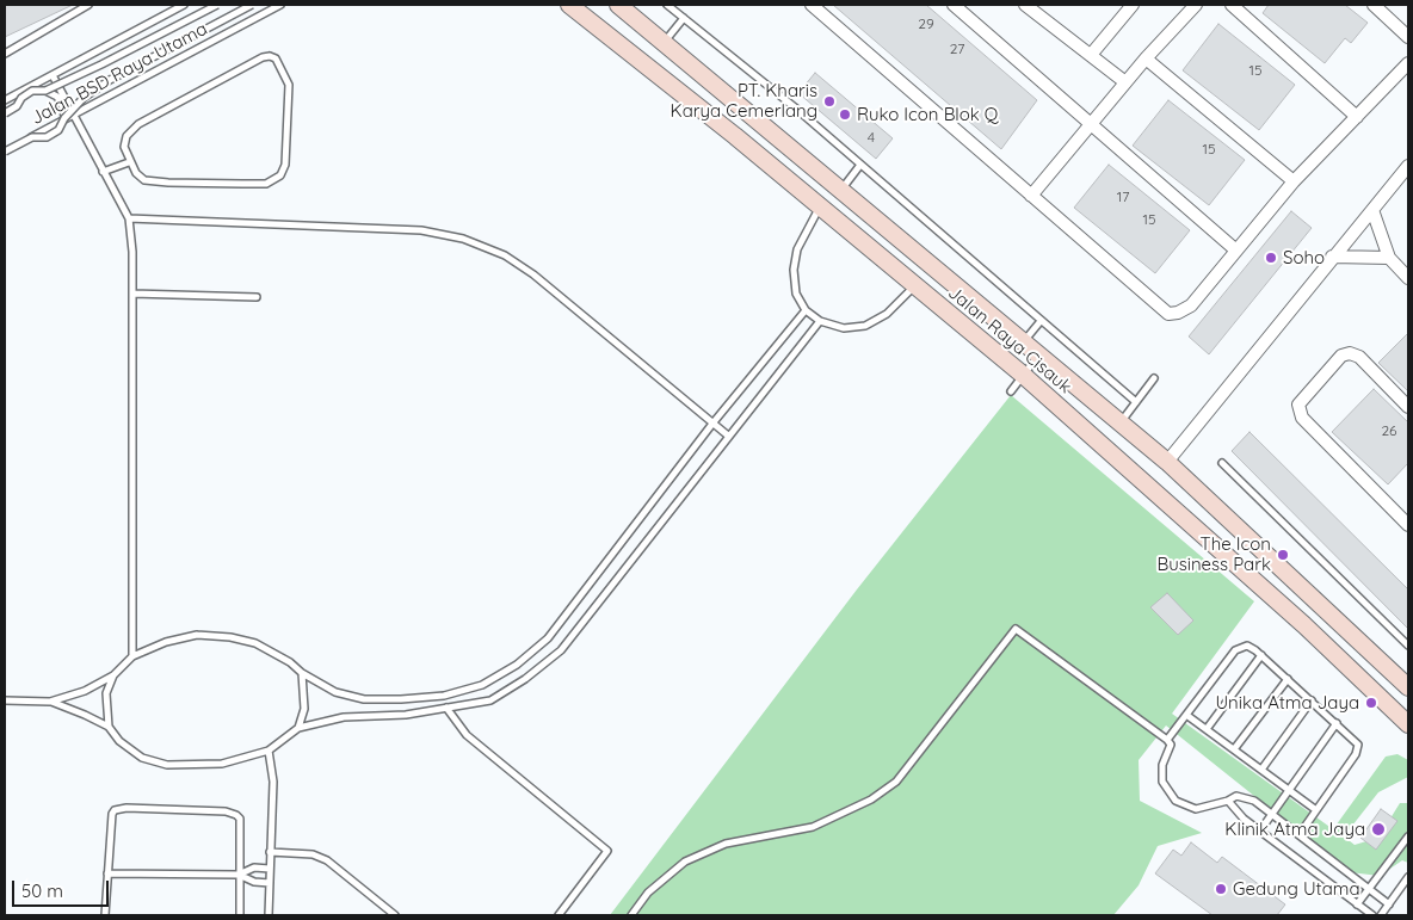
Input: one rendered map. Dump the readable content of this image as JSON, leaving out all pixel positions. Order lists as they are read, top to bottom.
{
  "streets": {
    "main road": ["Jalan Raya Cisauk"],
    "lane": ["Jalan BSD Raya Utama"]
  },
  "places": [
    "PT. Kharis Karya Cemerlang",
    "Ruko Icon Blok Q",
    "Soho",
    "The Icon Business Park",
    "Unika Atma Jaya",
    "Klinik Atma Jaya",
    "Gedung Utama"
  ],
  "house_numbers": [
    "29",
    "27",
    "15",
    "4",
    "15",
    "17",
    "15",
    "26"
  ],
  "scale_bar": "50 m"
}
